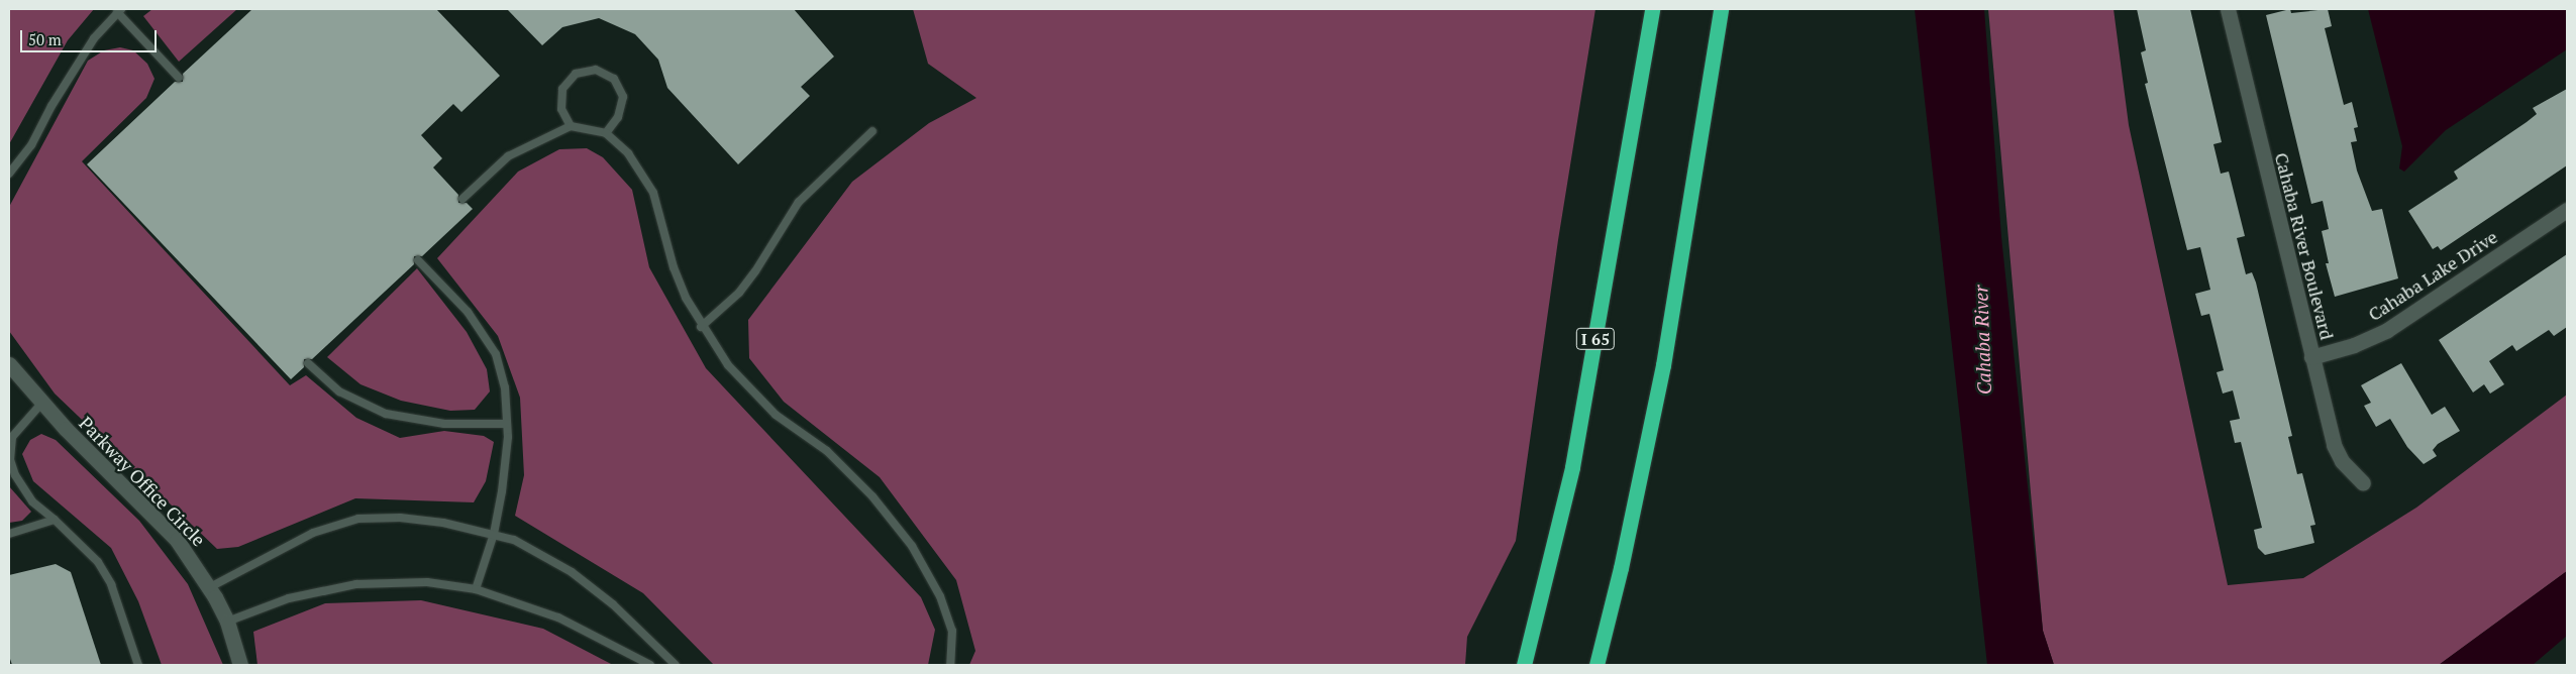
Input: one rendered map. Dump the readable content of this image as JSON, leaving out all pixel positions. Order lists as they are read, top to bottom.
{
  "streets": {
    "highway": ["I 65"],
    "street": ["Cahaba River Boulevard", "Cahaba Lake Drive", "Parkway Office Circle"]
  },
  "crossings": [
    ["Cahaba River Boulevard", "Cahaba Lake Drive"]
  ],
  "water": ["Cahaba River"],
  "scale_bar": "50 m"
}
